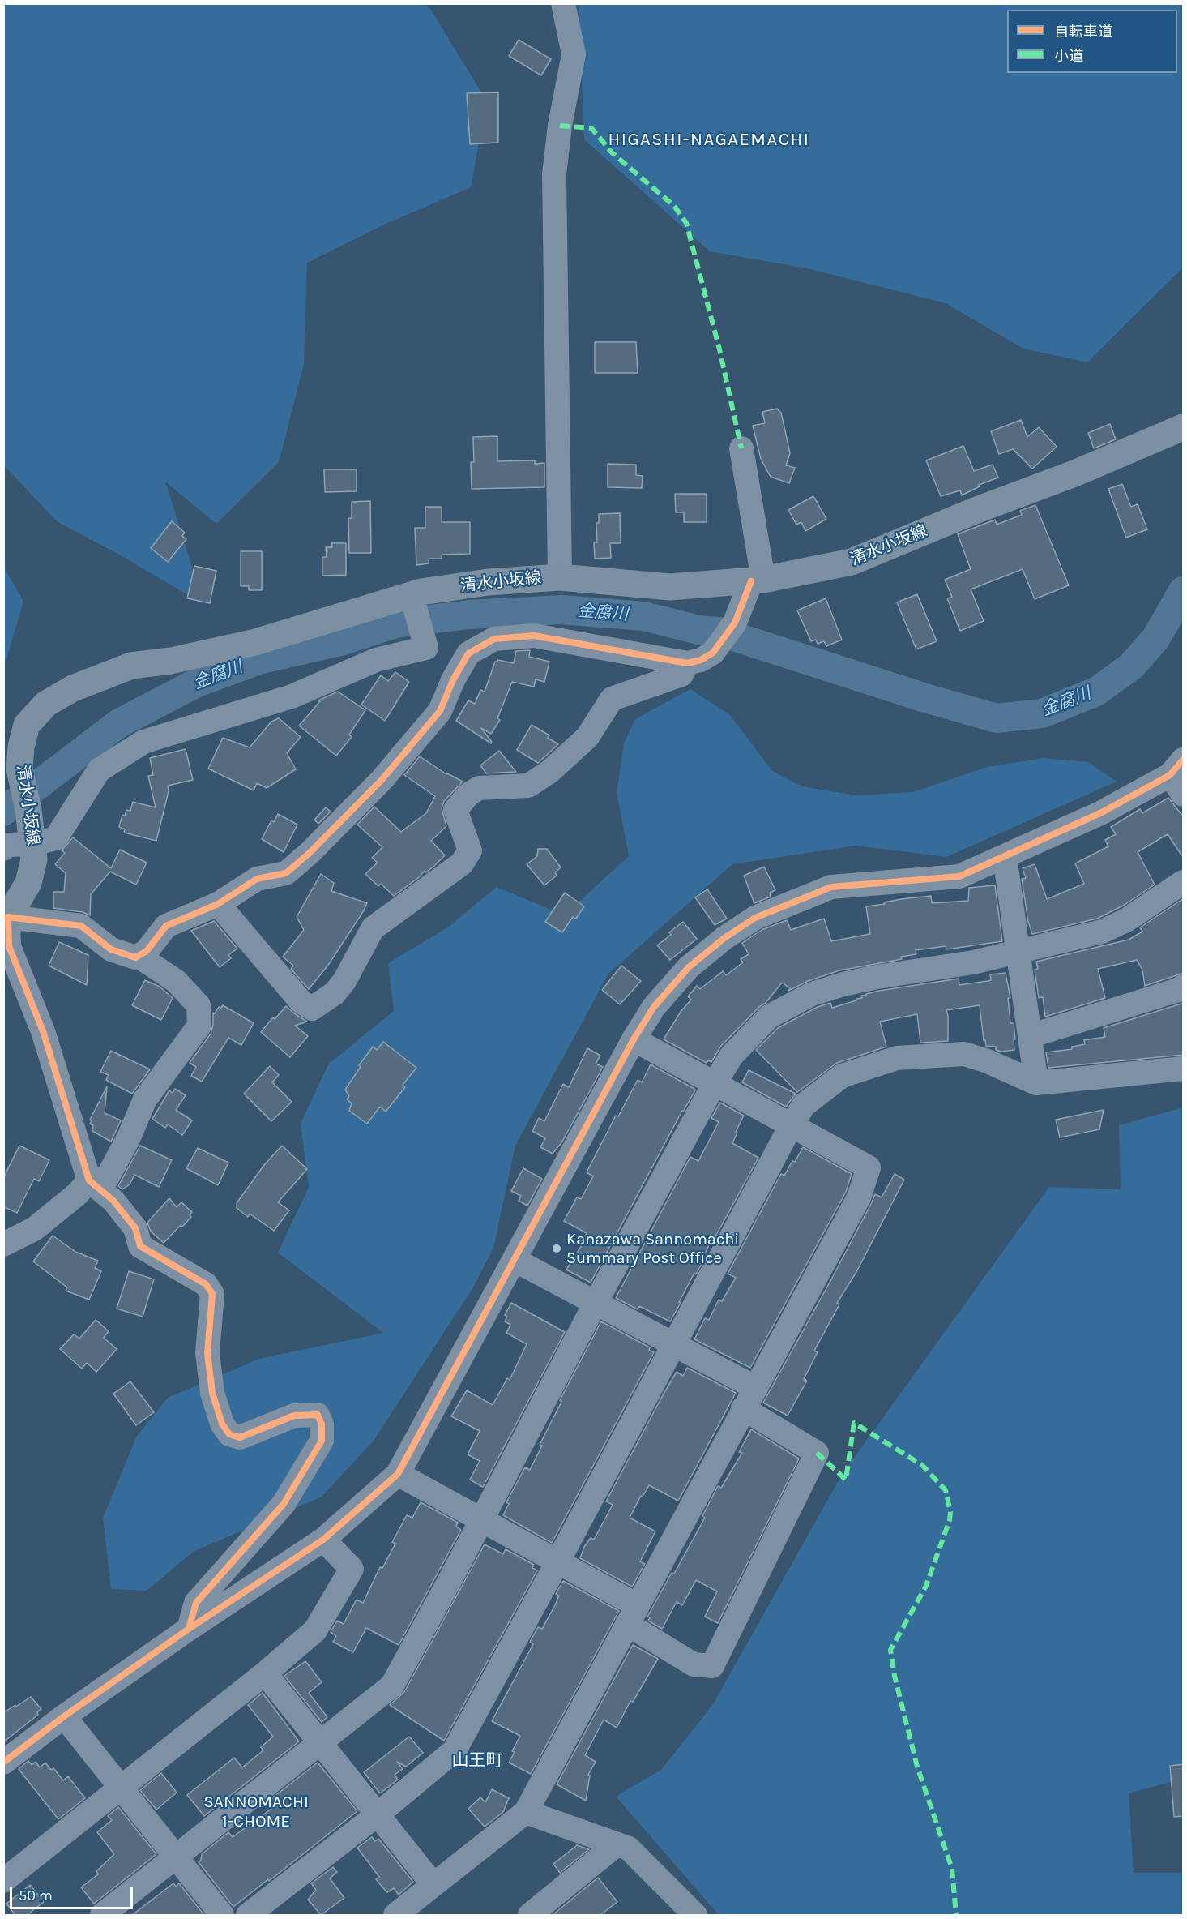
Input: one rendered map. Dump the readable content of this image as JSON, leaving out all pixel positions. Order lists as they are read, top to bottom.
{
  "streets": {
    "main road": ["清水小坂線"]
  },
  "districts": ["HIGASHI-NAGAEMACHI", "山王町", "SANNOMACHI 1-CHOME"],
  "water": ["金腐川"],
  "places": ["Kanazawa Sannomachi Summary Post Office"],
  "legend": ["自転車道", "小道"],
  "scale_bar": "50 m"
}
